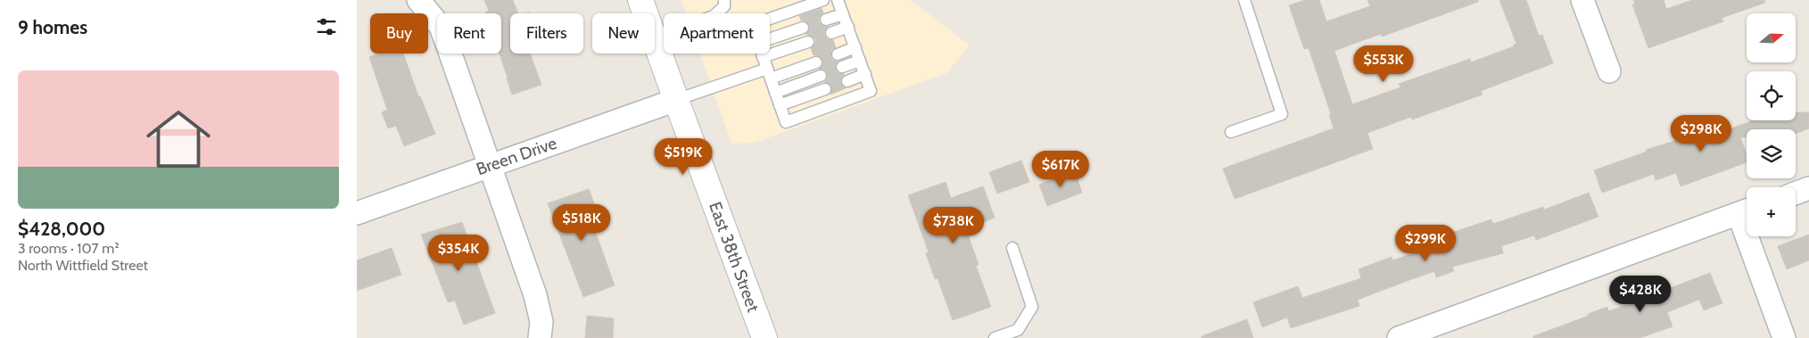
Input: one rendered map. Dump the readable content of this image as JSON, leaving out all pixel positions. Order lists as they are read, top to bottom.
{
  "streets": {
    "main road": ["East 38th Street"],
    "street": ["Breen Drive"]
  },
  "crossings": [
    ["Breen Drive", "East 38th Street"]
  ],
  "north": "right",
  "page": {
    "heading": "9 homes",
    "map_buttons": "+",
    "chip": [
      "Buy",
      "Rent",
      "Filters",
      "New",
      "Apartment"
    ],
    "price": [
      "$553K",
      "$298K",
      "$519K",
      "$617K",
      "$518K",
      "$738K",
      "$299K",
      "$354K",
      "$428K"
    ],
    "list": [
      {
        "name": "$428,000",
        "note": "3 rooms · 107 m² · North Wittfield Street"
      }
    ]
  }
}
